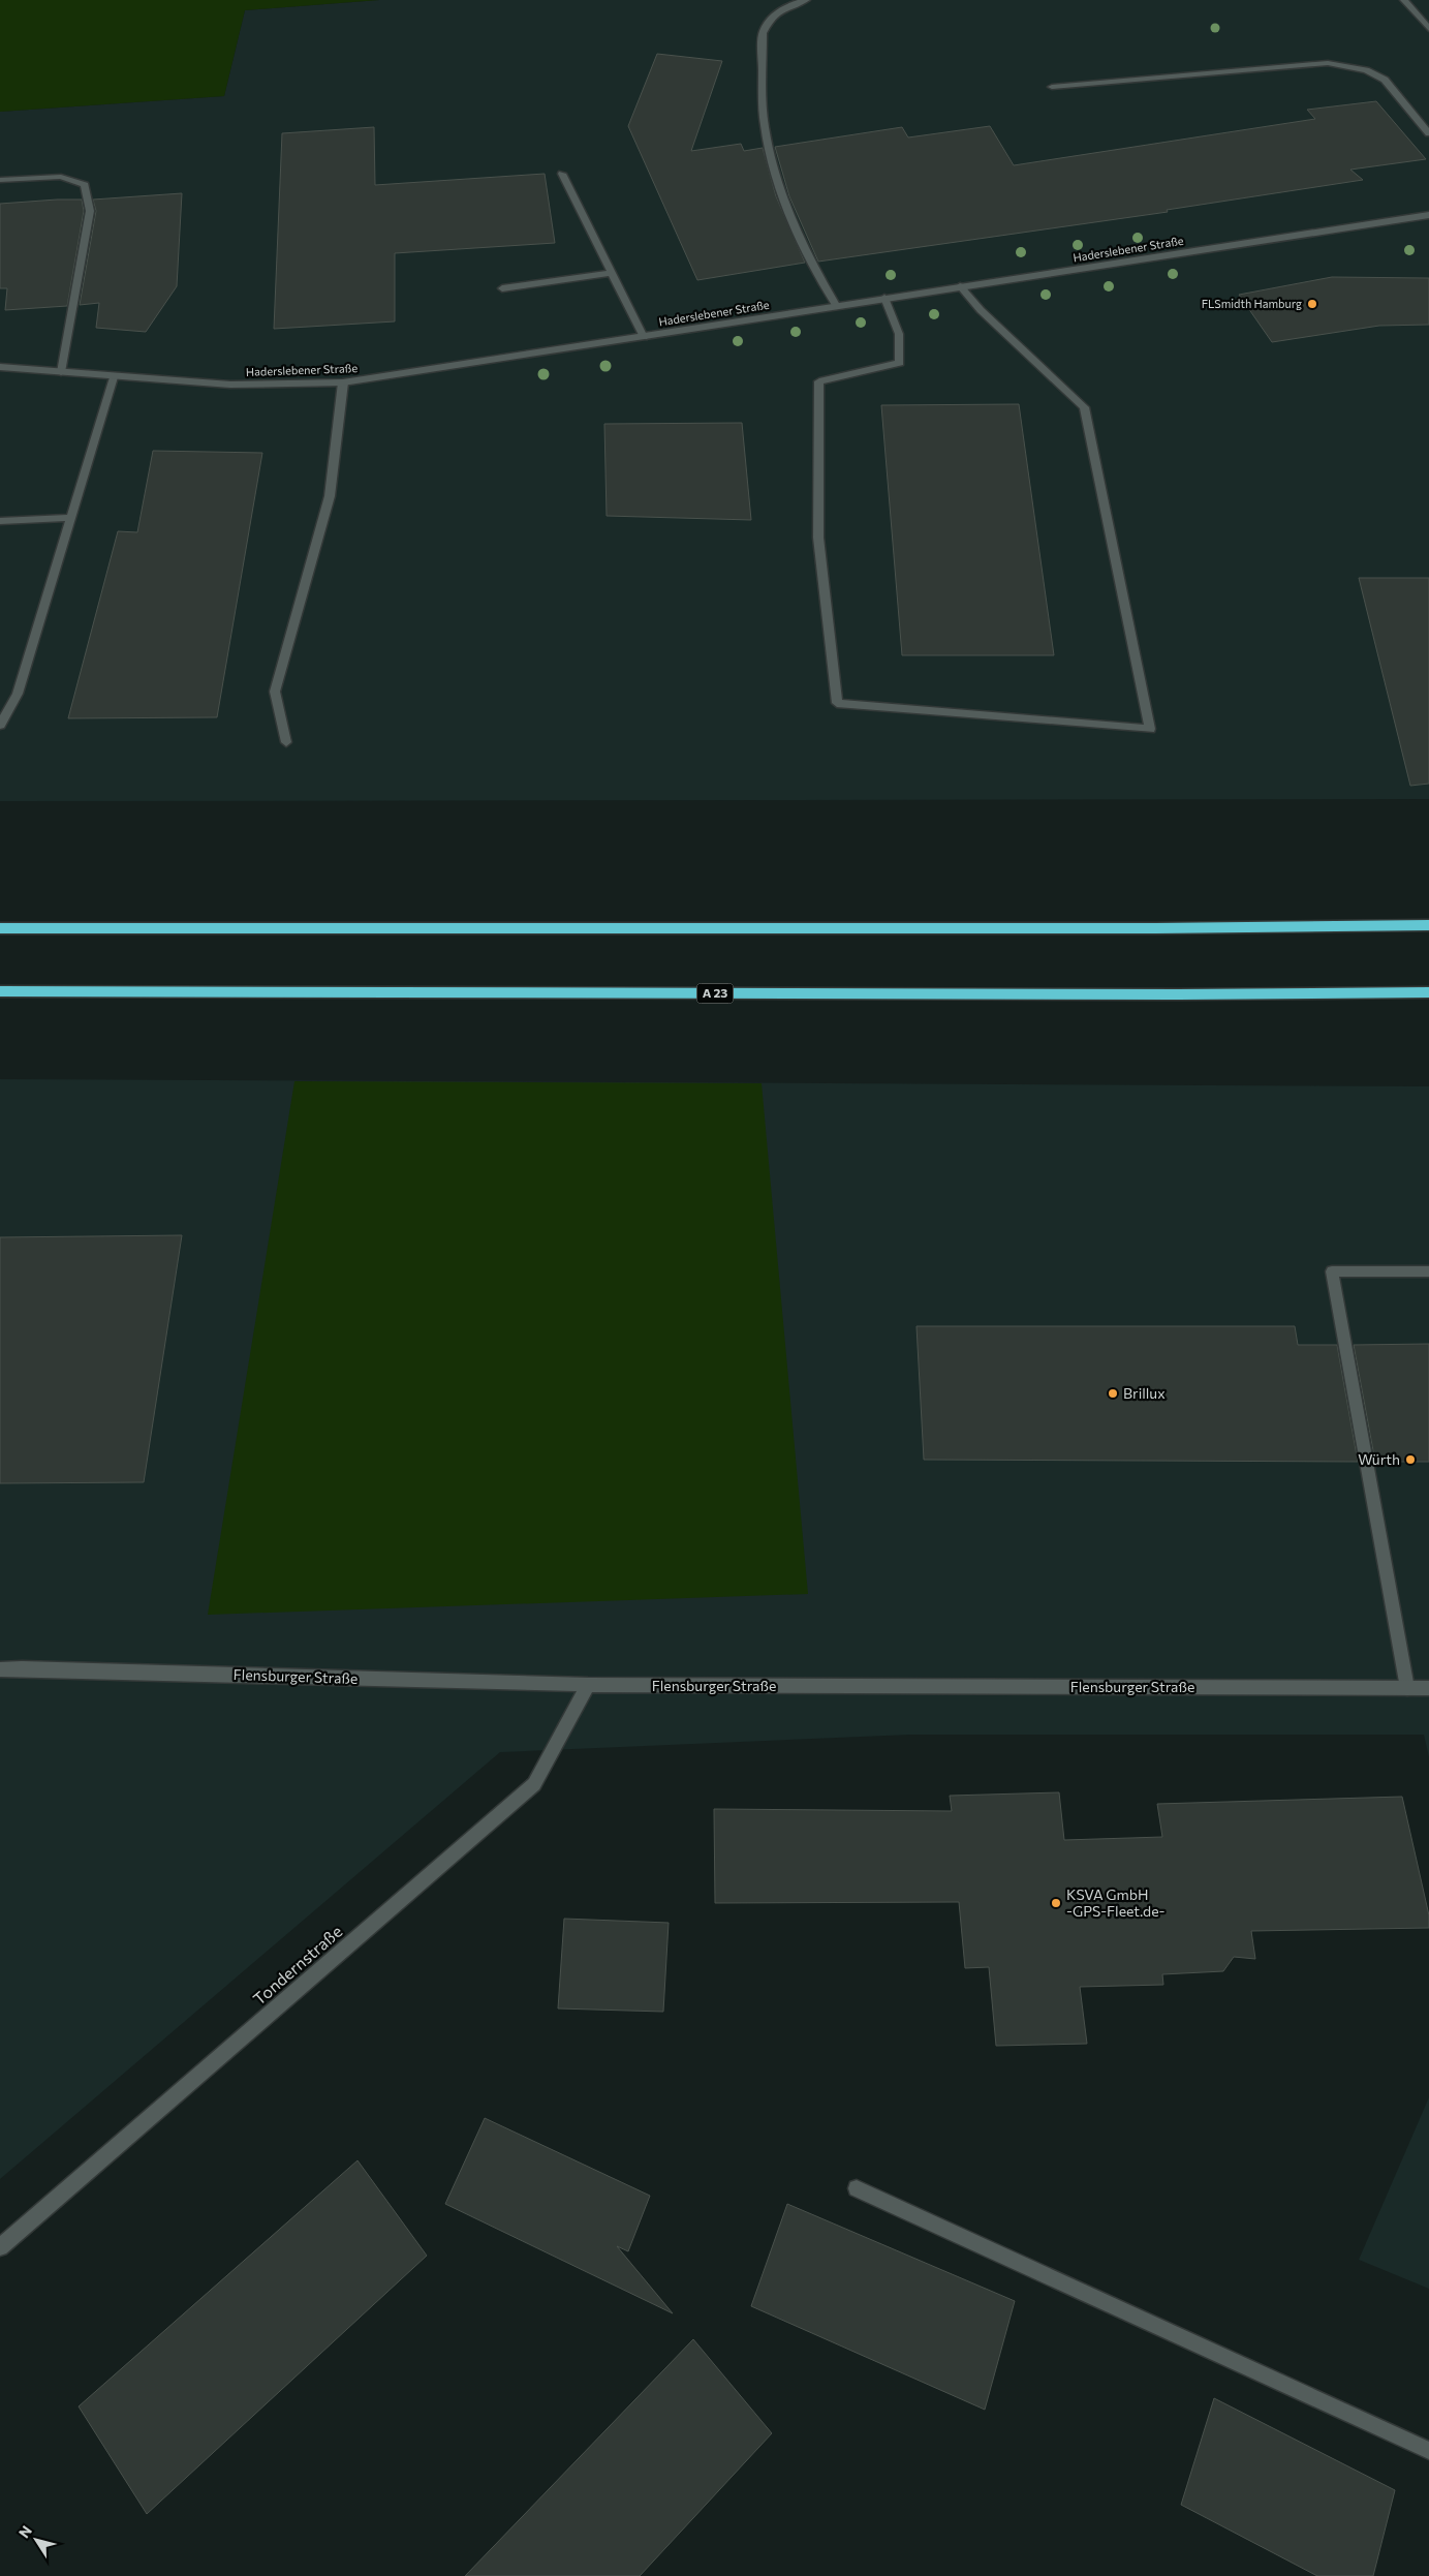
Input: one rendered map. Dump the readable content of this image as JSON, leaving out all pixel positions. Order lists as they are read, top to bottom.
{
  "streets": {
    "highway": ["A 23"],
    "street": ["Haderslebener Straße", "Flensburger Straße", "Tondernstraße"]
  },
  "crossings": [
    ["Flensburger Straße", "Tondernstraße"]
  ],
  "places": [
    "FLSmidth Hamburg",
    "Brillux",
    "Würth",
    "KSVA GmbH -GPS-Fleet.de-"
  ],
  "north": "top left"
}
